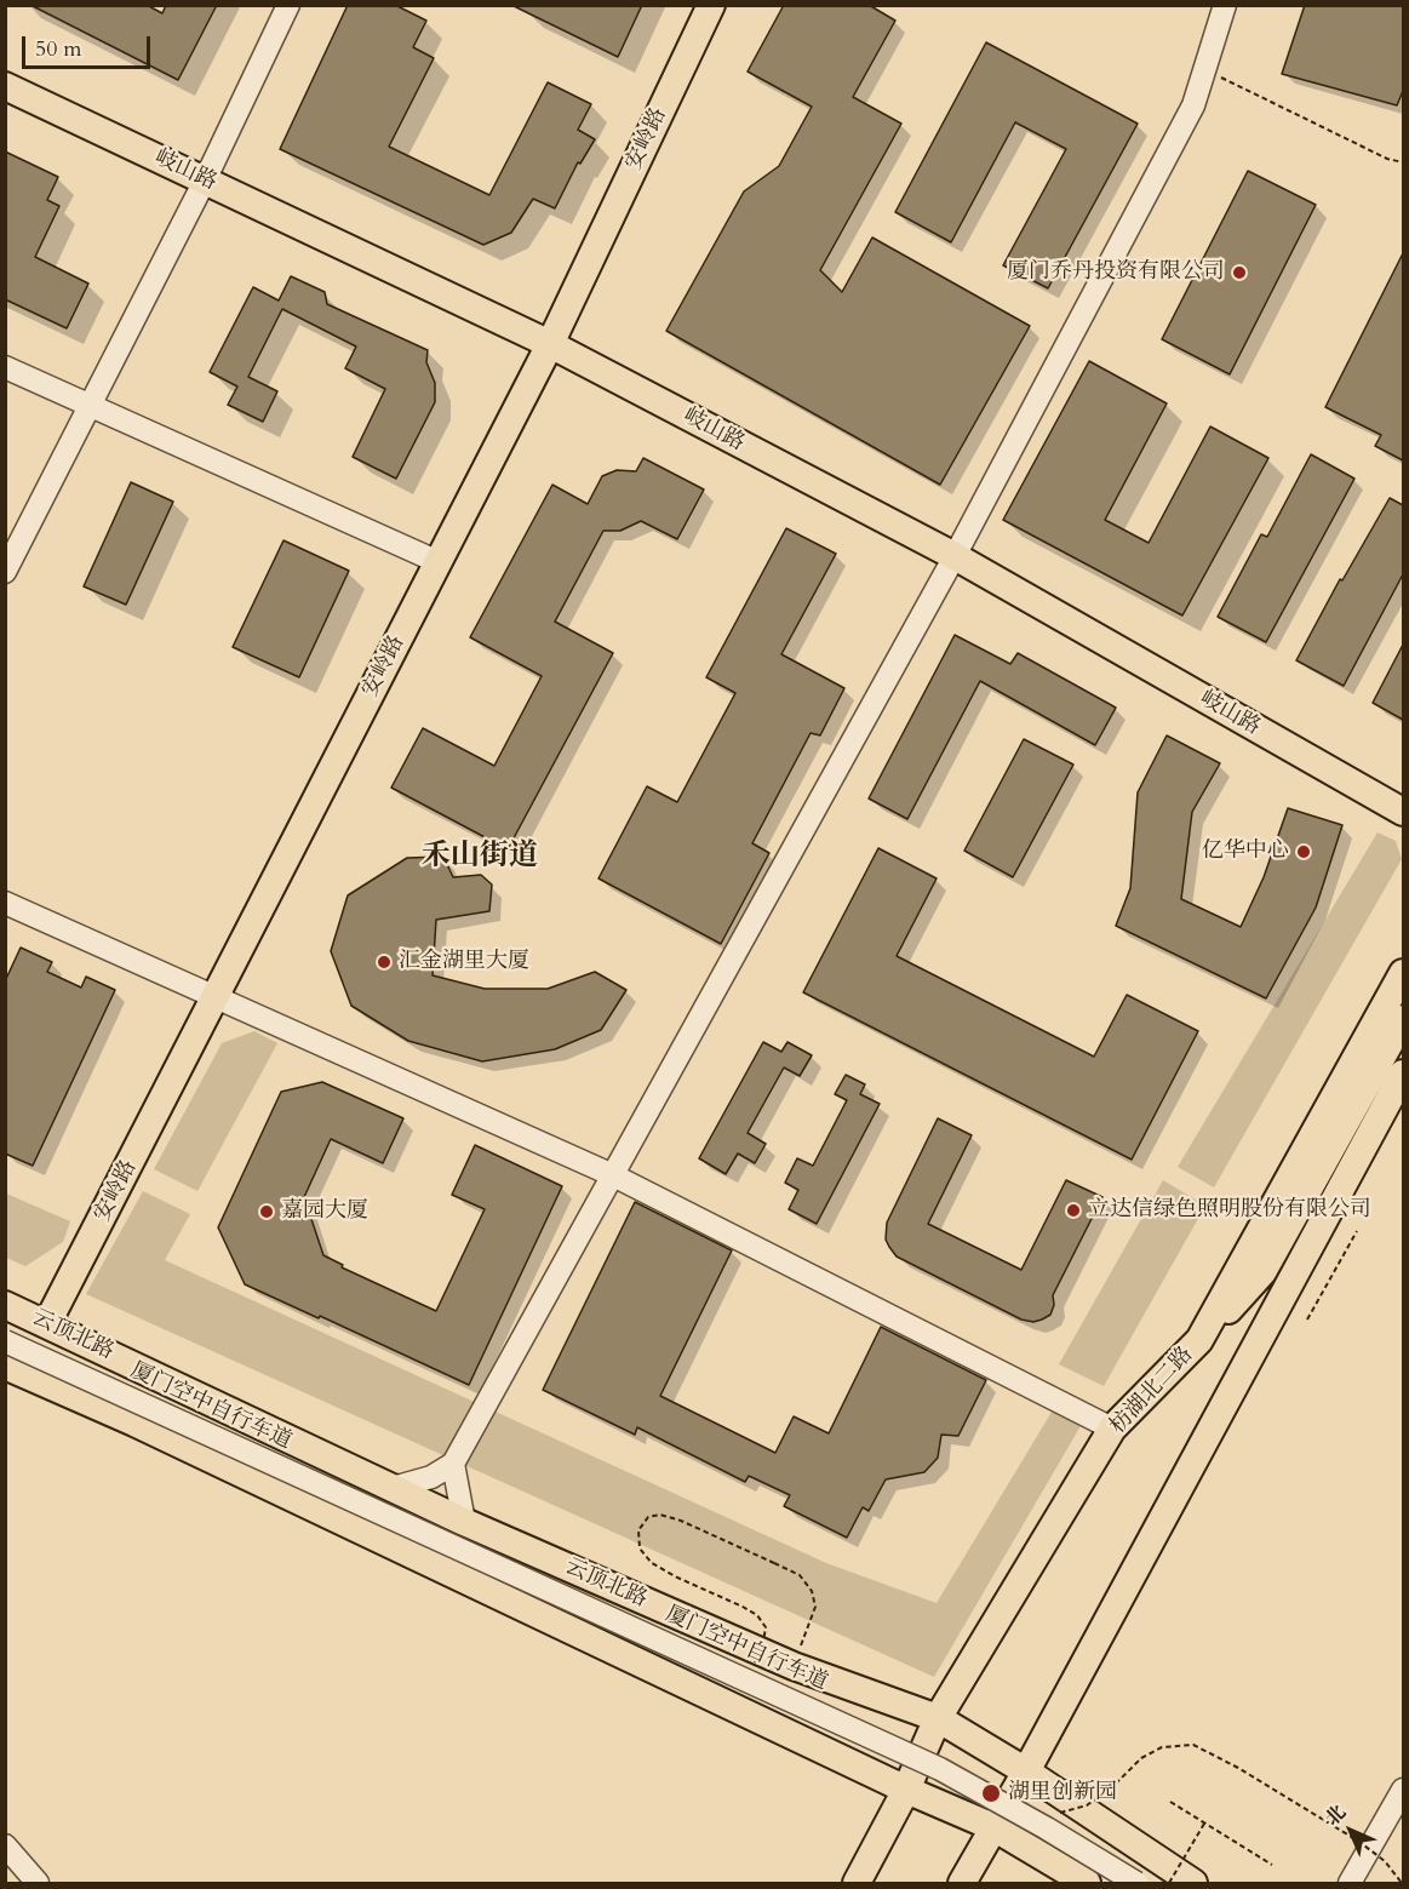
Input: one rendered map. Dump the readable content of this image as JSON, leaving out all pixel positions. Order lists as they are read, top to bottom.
{
  "streets": {
    "main road": [
      "安岭路",
      "岐山路",
      "云顶北路",
      "枋湖北二路"
    ]
  },
  "crossings": [
    ["安岭路", "岐山路"],
    ["安岭路", "云顶北路"],
    ["云顶北路", "枋湖北二路"]
  ],
  "districts": ["禾山街道"],
  "places": [
    "厦门乔丹投资有限公司",
    "亿华中心",
    "汇金湖里大厦",
    "立达信绿色照明股份有限公司",
    "嘉园大厦",
    "湖里创新园"
  ],
  "scale_bar": "50 m",
  "north": "top left"
}
